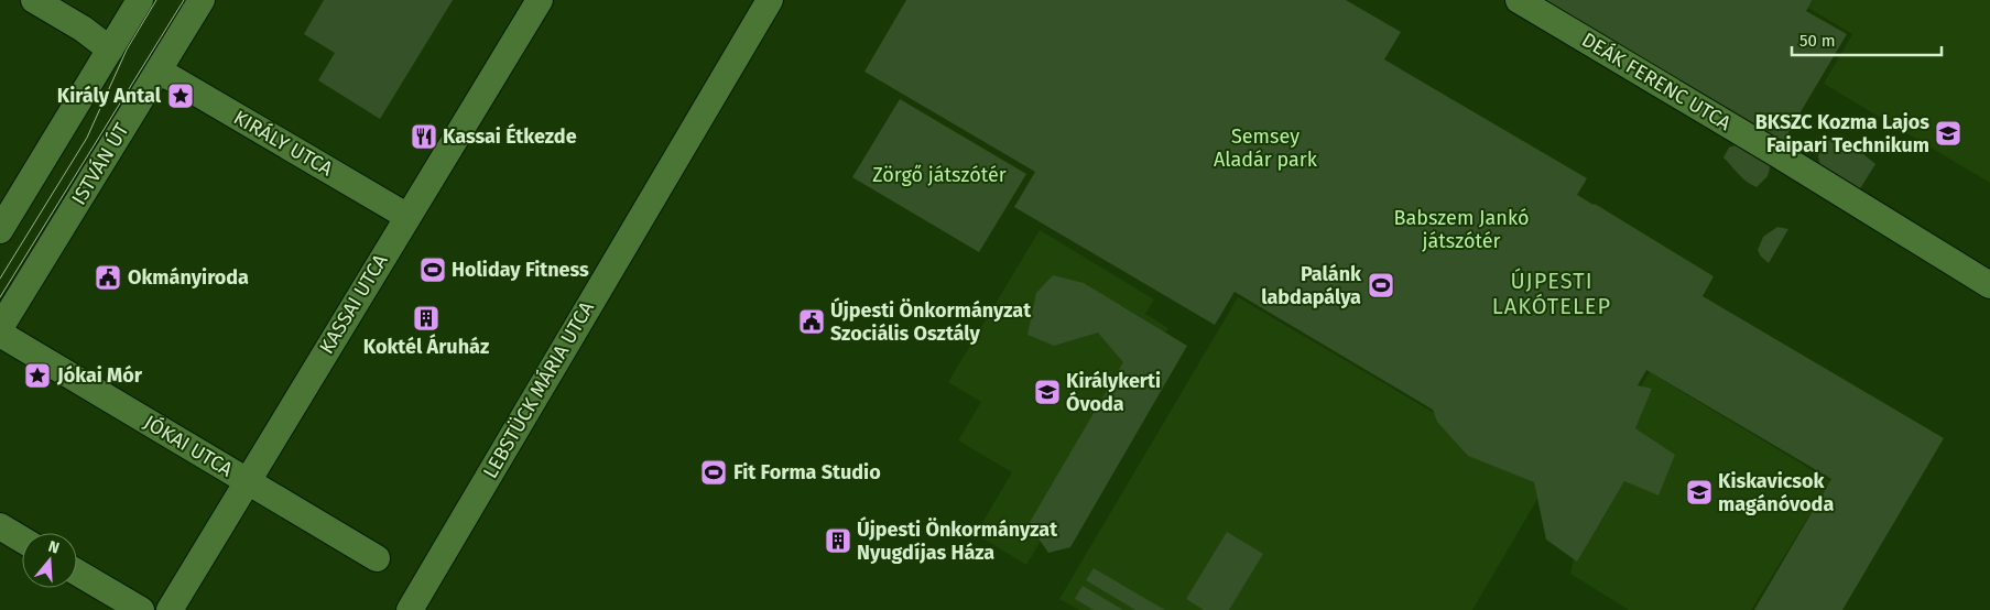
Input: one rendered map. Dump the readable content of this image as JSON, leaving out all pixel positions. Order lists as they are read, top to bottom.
{
  "streets": {
    "street": [
      "DEÁK FERENC UTCA",
      "KIRÁLY UTCA",
      "ISTVÁN ÚT",
      "KASSAI UTCA",
      "LEBSTÜCK MÁRIA UTCA",
      "JÓKAI UTCA"
    ]
  },
  "crossings": [
    ["KIRÁLY UTCA", "ISTVÁN ÚT"],
    ["KIRÁLY UTCA", "KASSAI UTCA"],
    ["KASSAI UTCA", "JÓKAI UTCA"]
  ],
  "districts": ["ÚJPESTI LAKÓTELEP"],
  "parks": ["Semsey Aladár park", "Zörgő játszótér", "Babszem Jankó játszótér"],
  "places": {
    "place": ["Király Antal", "Jókai Mór"],
    "school or university": ["BKSZC Kozma Lajos Faipari Technikum", "Királykerti Óvoda", "Kiskavicsok magánóvoda"],
    "restaurant": ["Kassai Étkezde"],
    "sports": ["Holiday Fitness", "Palánk labdapálya", "Fit Forma Studio"],
    "public building": ["Okmányiroda", "Újpesti Önkormányzat Szociális Osztály"],
    "building": ["Koktél Áruház", "Újpesti Önkormányzat Nyugdíjas Háza"]
  },
  "scale_bar": "50 m",
  "north": "top"
}
